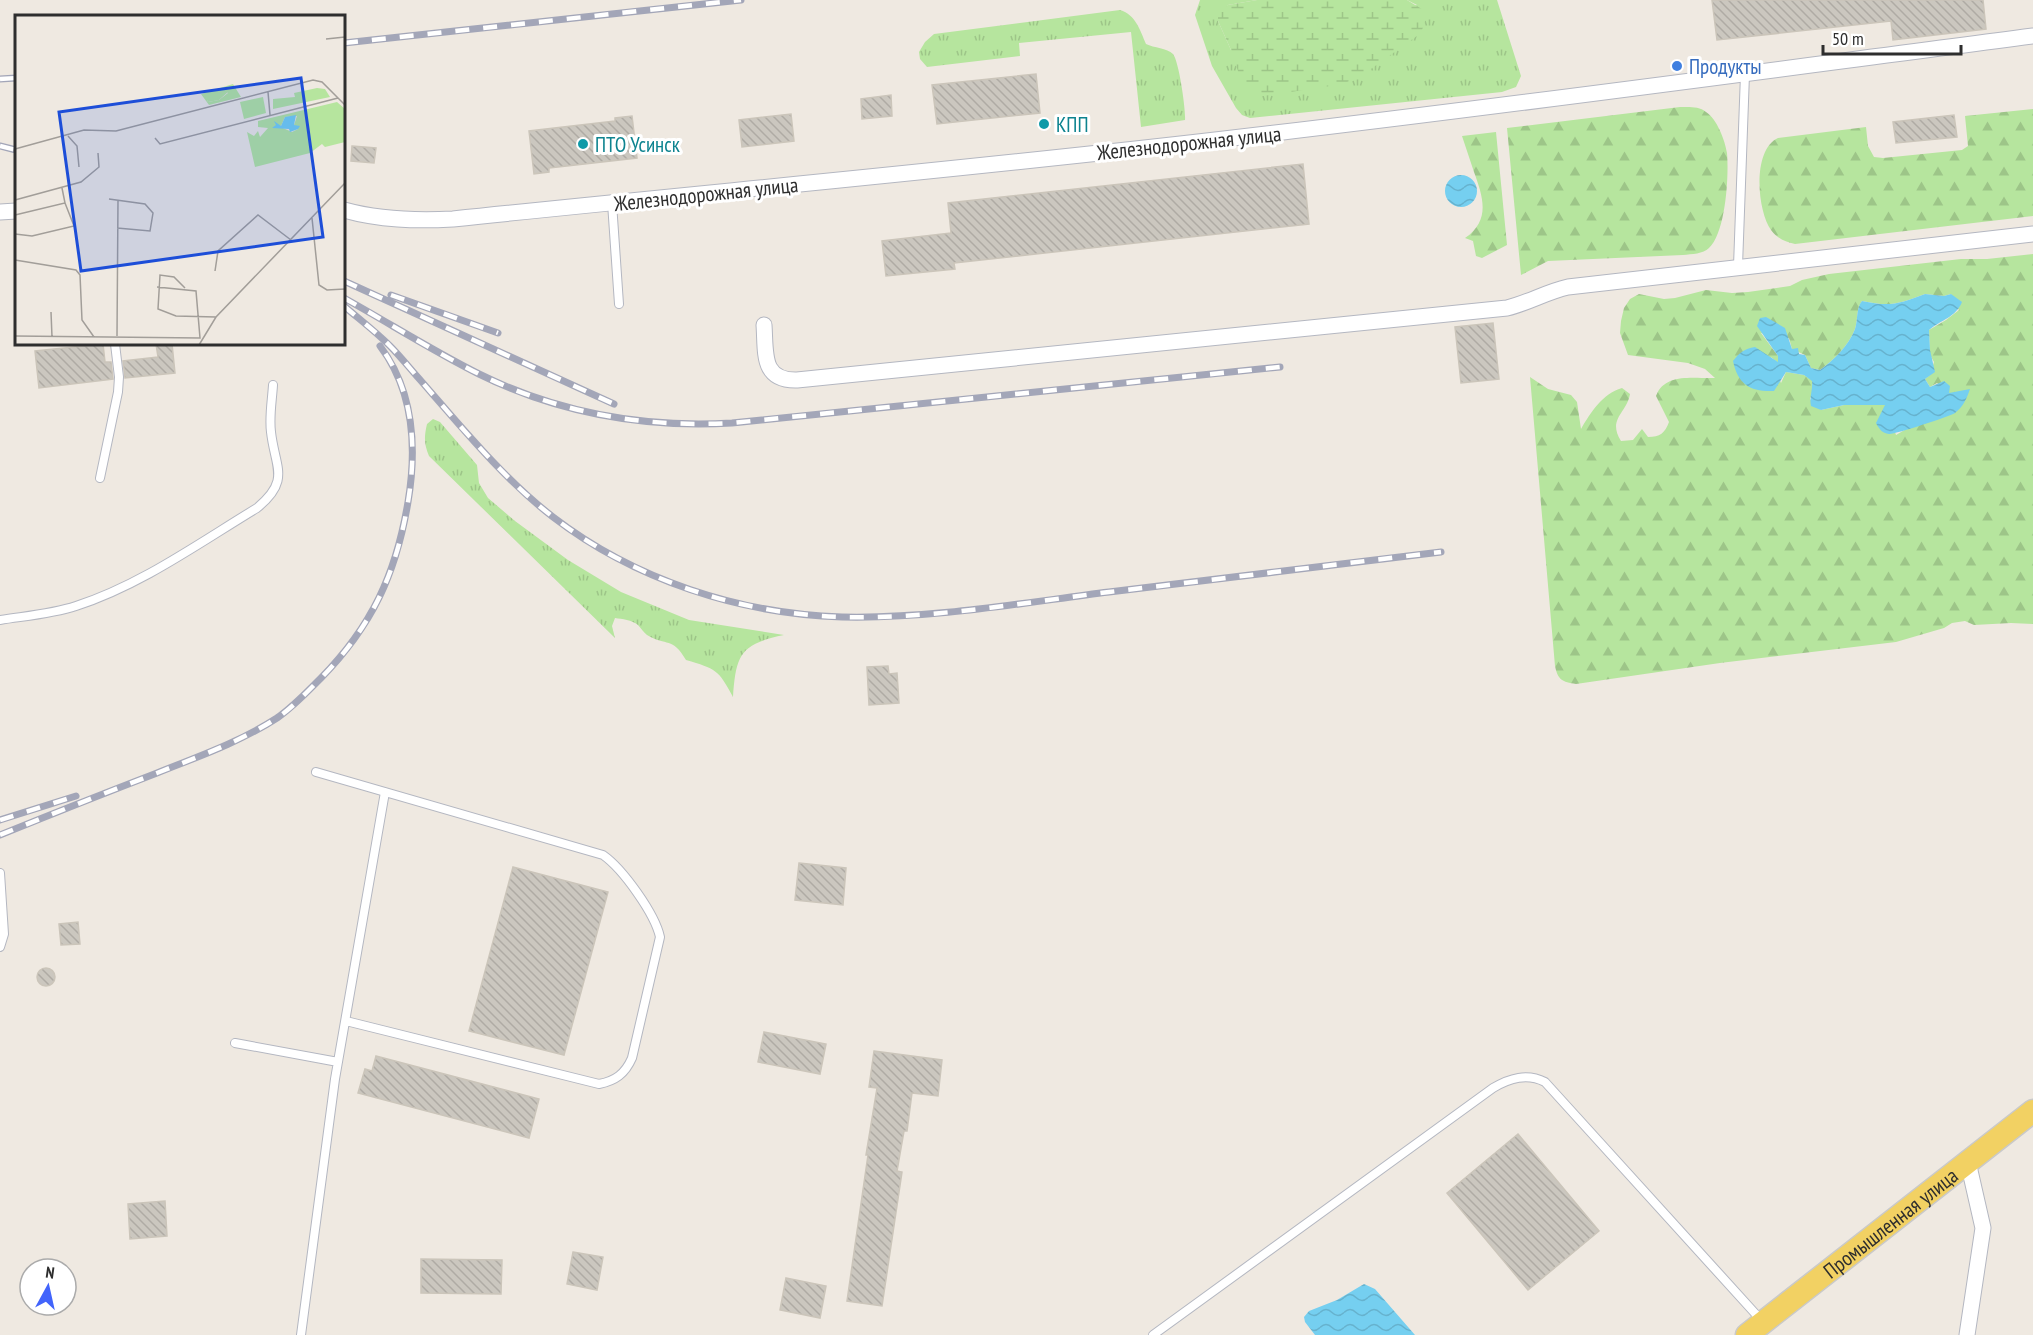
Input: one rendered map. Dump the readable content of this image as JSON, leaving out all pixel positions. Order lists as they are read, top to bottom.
{
  "streets": {
    "main road": ["Промышленная улица"],
    "street": ["Железнодорожная улица"]
  },
  "places": ["Прoдукты", "КПП", "ПТО Усинск"],
  "scale_bar": "50 m",
  "north": "top"
}
